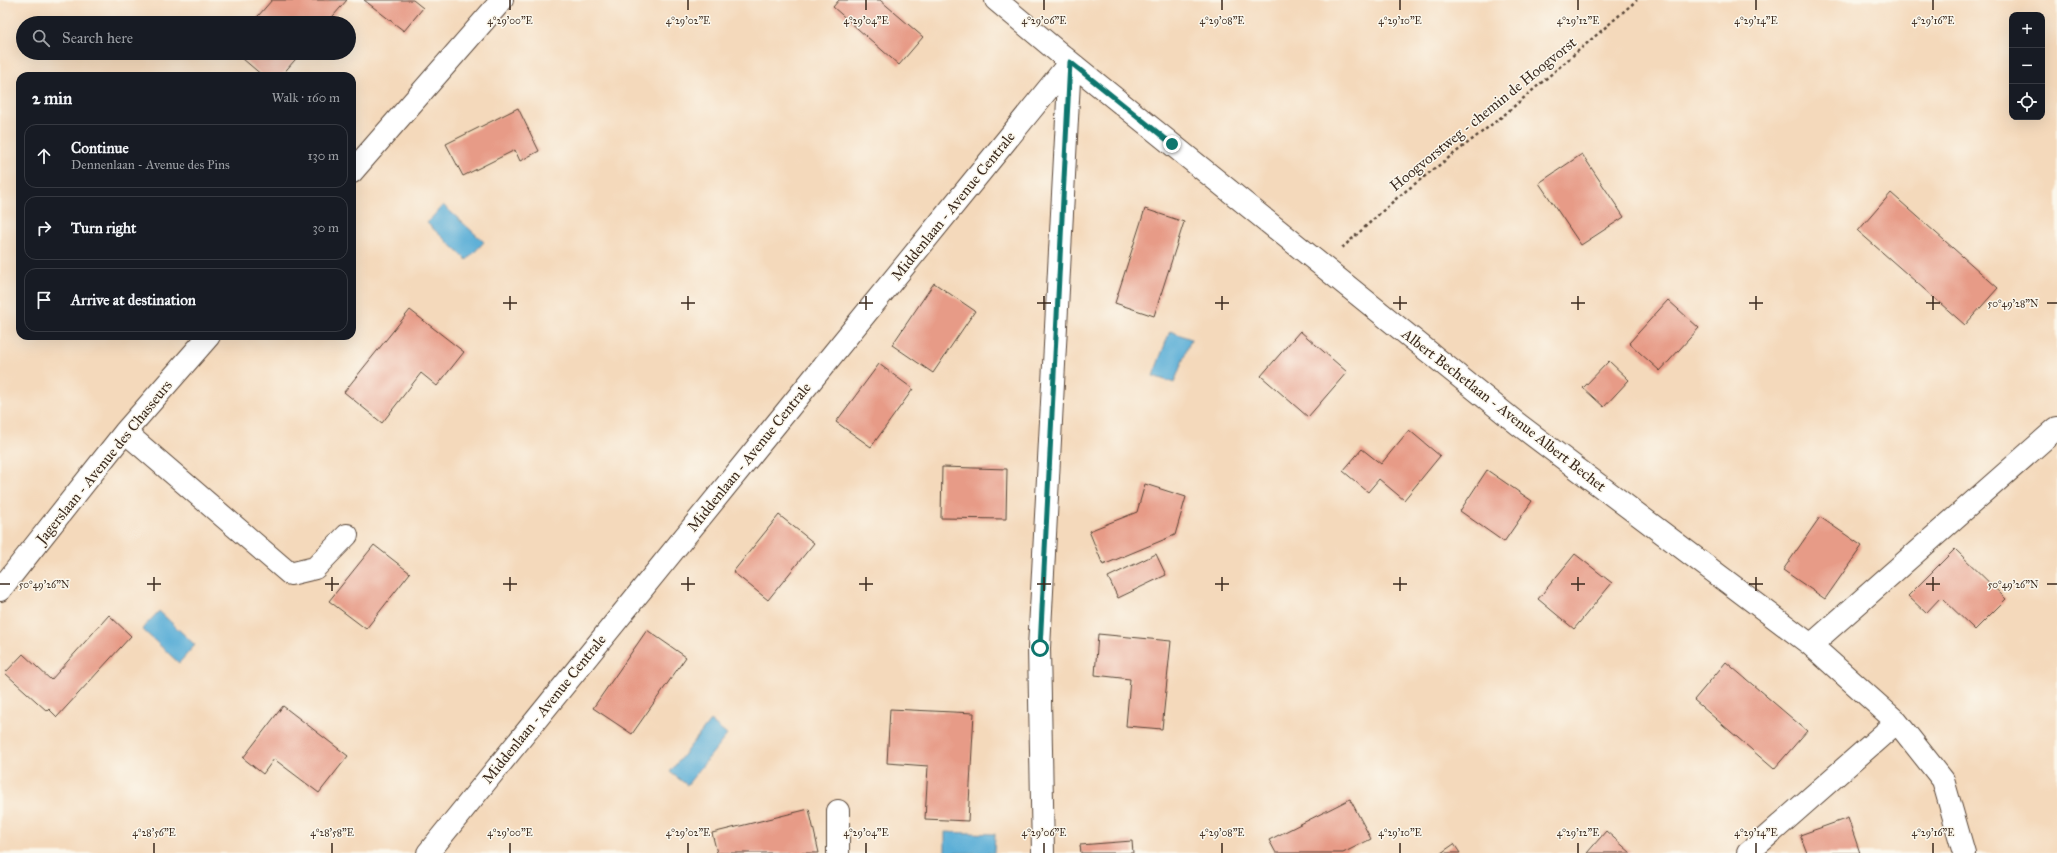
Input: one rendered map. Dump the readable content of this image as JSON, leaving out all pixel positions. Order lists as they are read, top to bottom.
{
  "streets": {
    "street": ["Middenlaan - Avenue Centrale", "Albert Bechetlaan - Avenue Albert Bechet", "Jagerslaan - Avenue des Chasseurs"],
    "path": ["Hoogvorstweg - chemin de Hoogvorst"]
  },
  "crossings": [
    ["Middenlaan - Avenue Centrale", "Albert Bechetlaan - Avenue Albert Bechet"]
  ],
  "page": {
    "map_buttons": ["+", "−"],
    "search": "Search here",
    "heading": ["2 min", "Walk · 160 m"],
    "list": [
      ["Continue", "Dennenlaan - Avenue des Pins", "130 m"],
      ["Turn right", "30 m"],
      "Arrive at destination"
    ]
  },
  "coordinates": [
    "4°29'00\"E",
    "4°29'02\"E",
    "4°29'04\"E",
    "4°29'06\"E",
    "4°29'08\"E",
    "4°29'10\"E",
    "4°29'12\"E",
    "4°29'14\"E",
    "4°29'16\"E",
    "50°49'28\"N",
    "50°49'26\"N",
    "4°28'56\"E",
    "4°28'58\"E"
  ]
}
